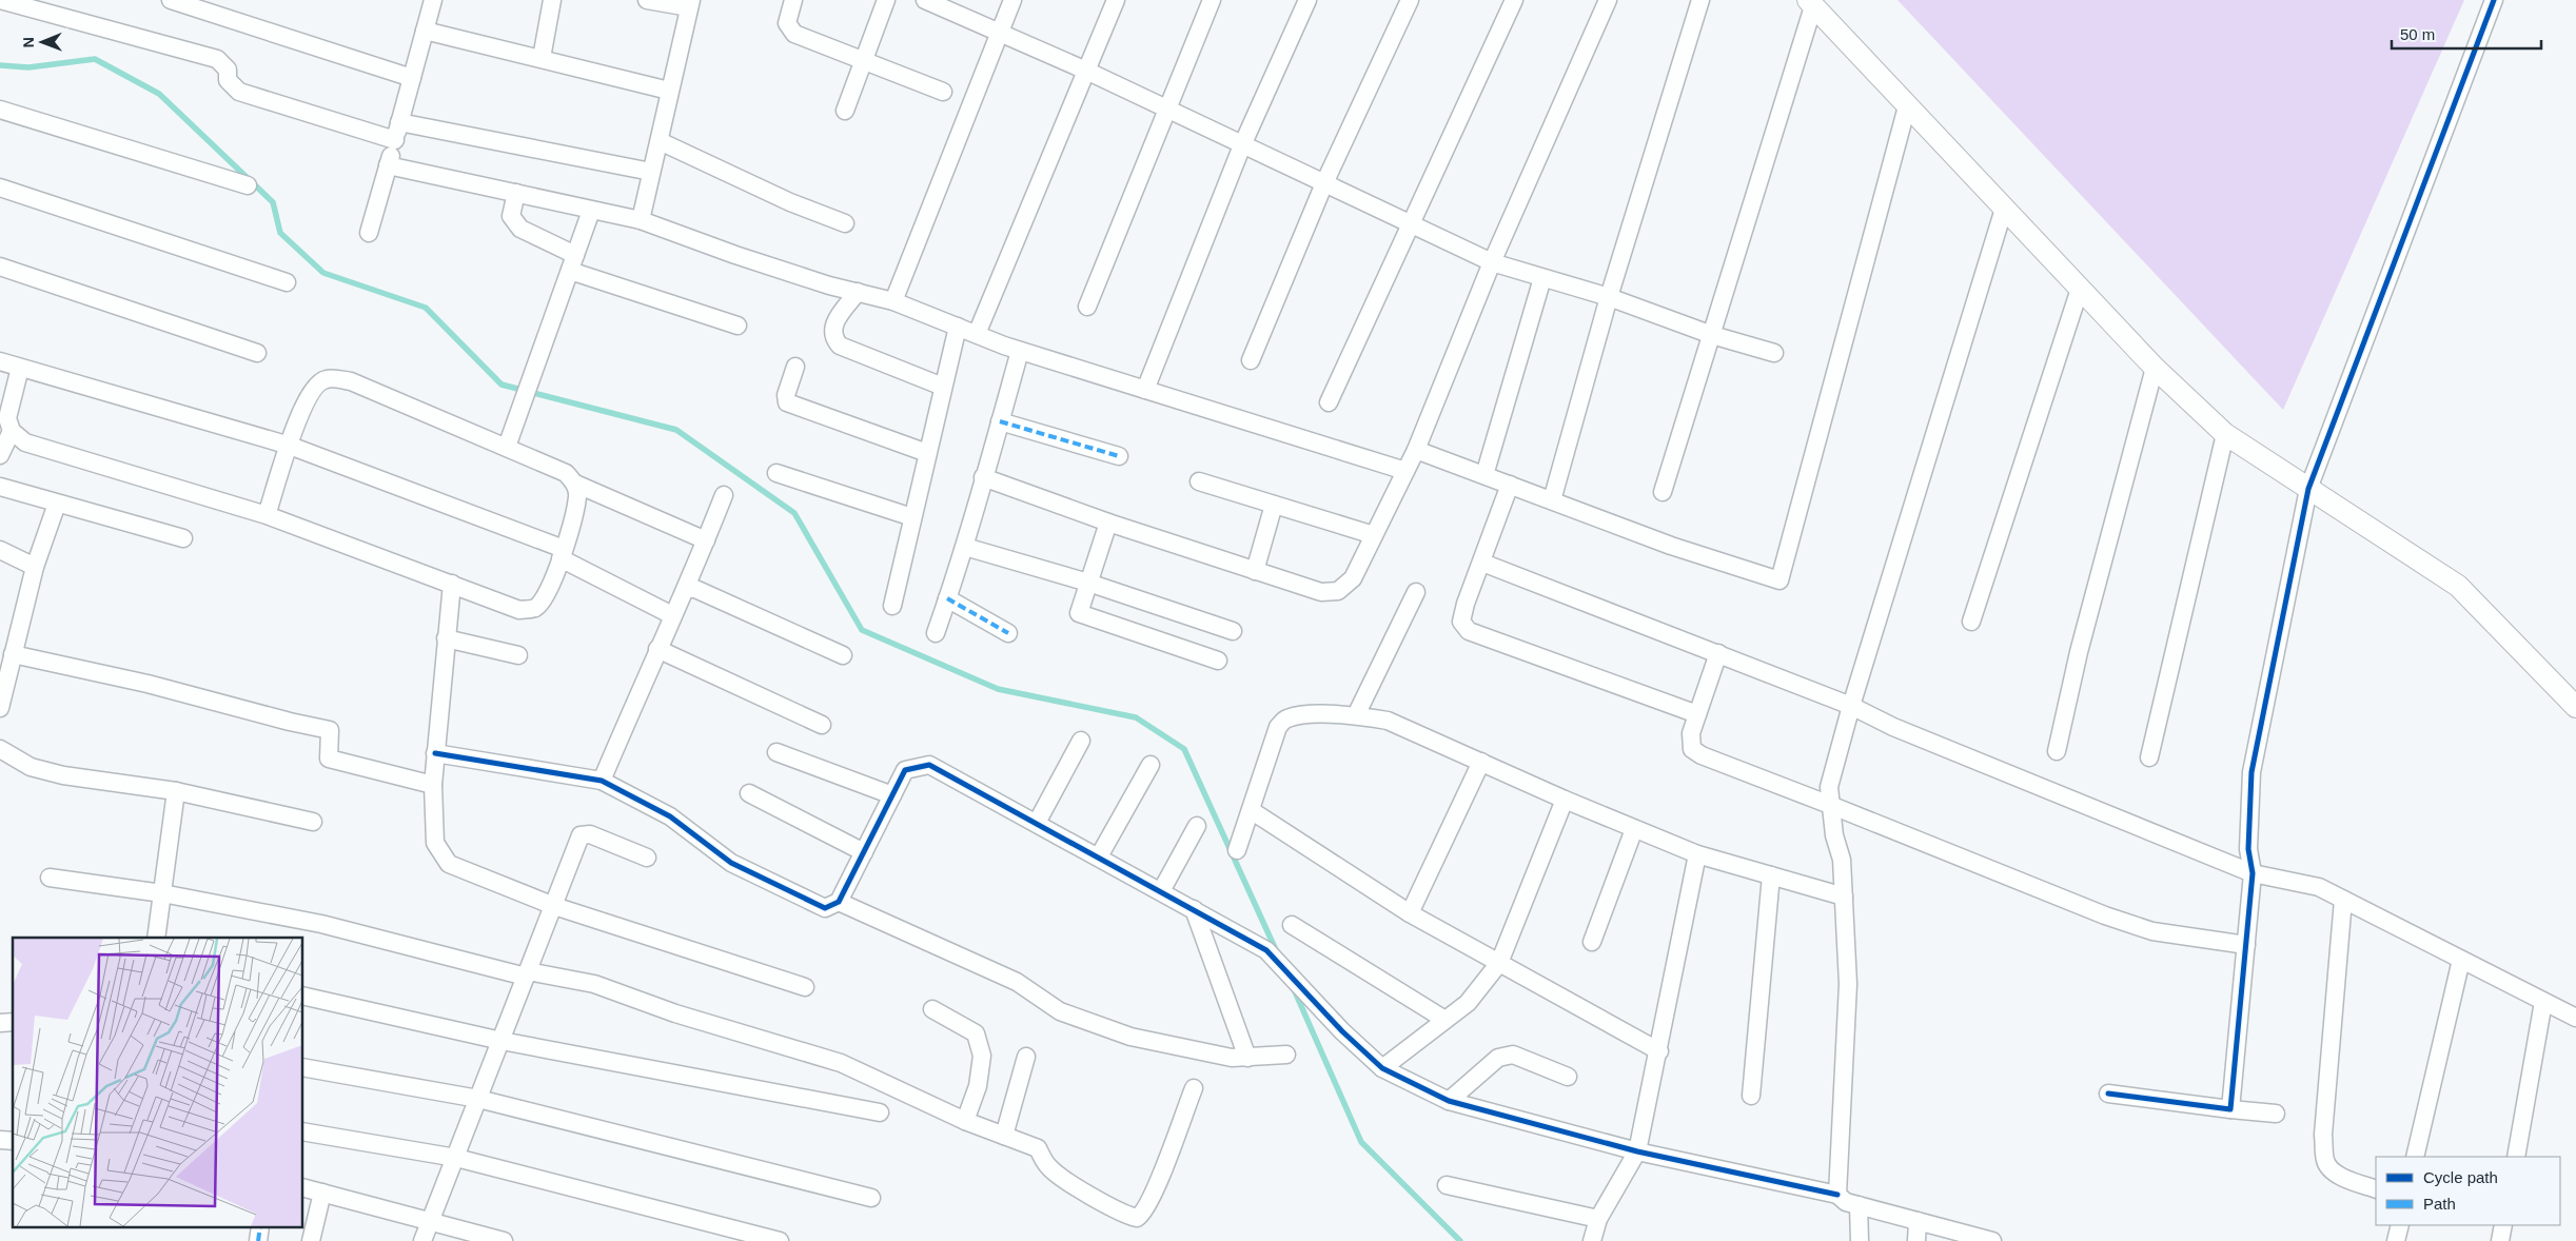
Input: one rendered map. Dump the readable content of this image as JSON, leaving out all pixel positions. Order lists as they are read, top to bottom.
{
  "legend": ["Cycle path", "Path"],
  "scale_bar": "50 m",
  "north": "left"
}
